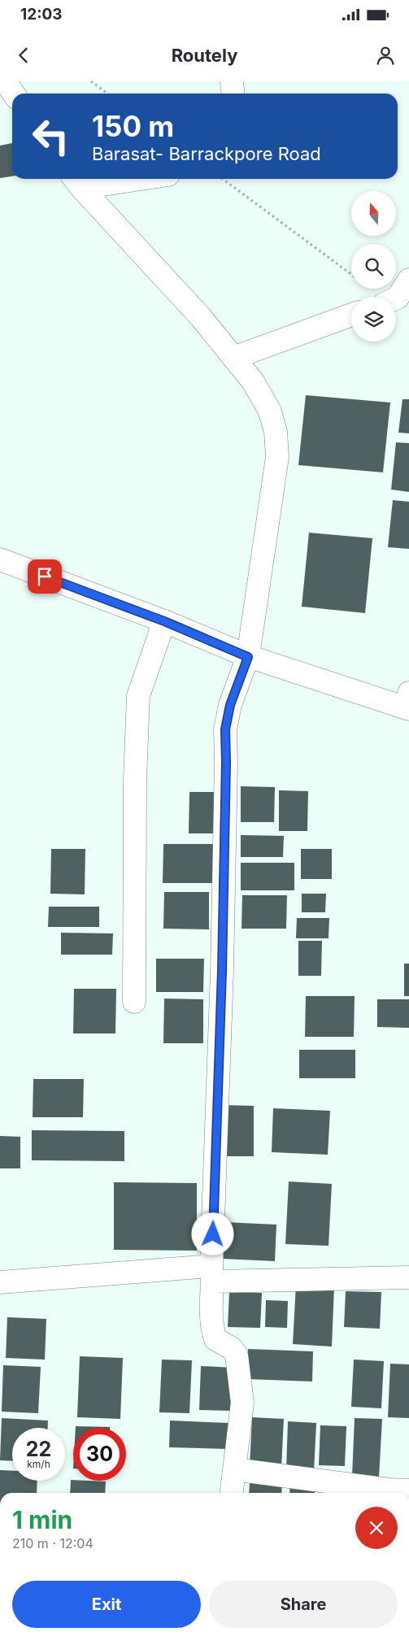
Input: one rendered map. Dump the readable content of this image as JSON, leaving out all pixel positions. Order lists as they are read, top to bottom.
{
  "north": "top",
  "page": {
    "status": "12:03",
    "header": "Routely",
    "turn": ["150 m", "Barasat- Barrackpore Road"],
    "speed": "22 km/h",
    "limit": "30",
    "heading": ["1 min", "210 m · 12:04"],
    "buttons": ["Exit", "Share"]
  }
}
